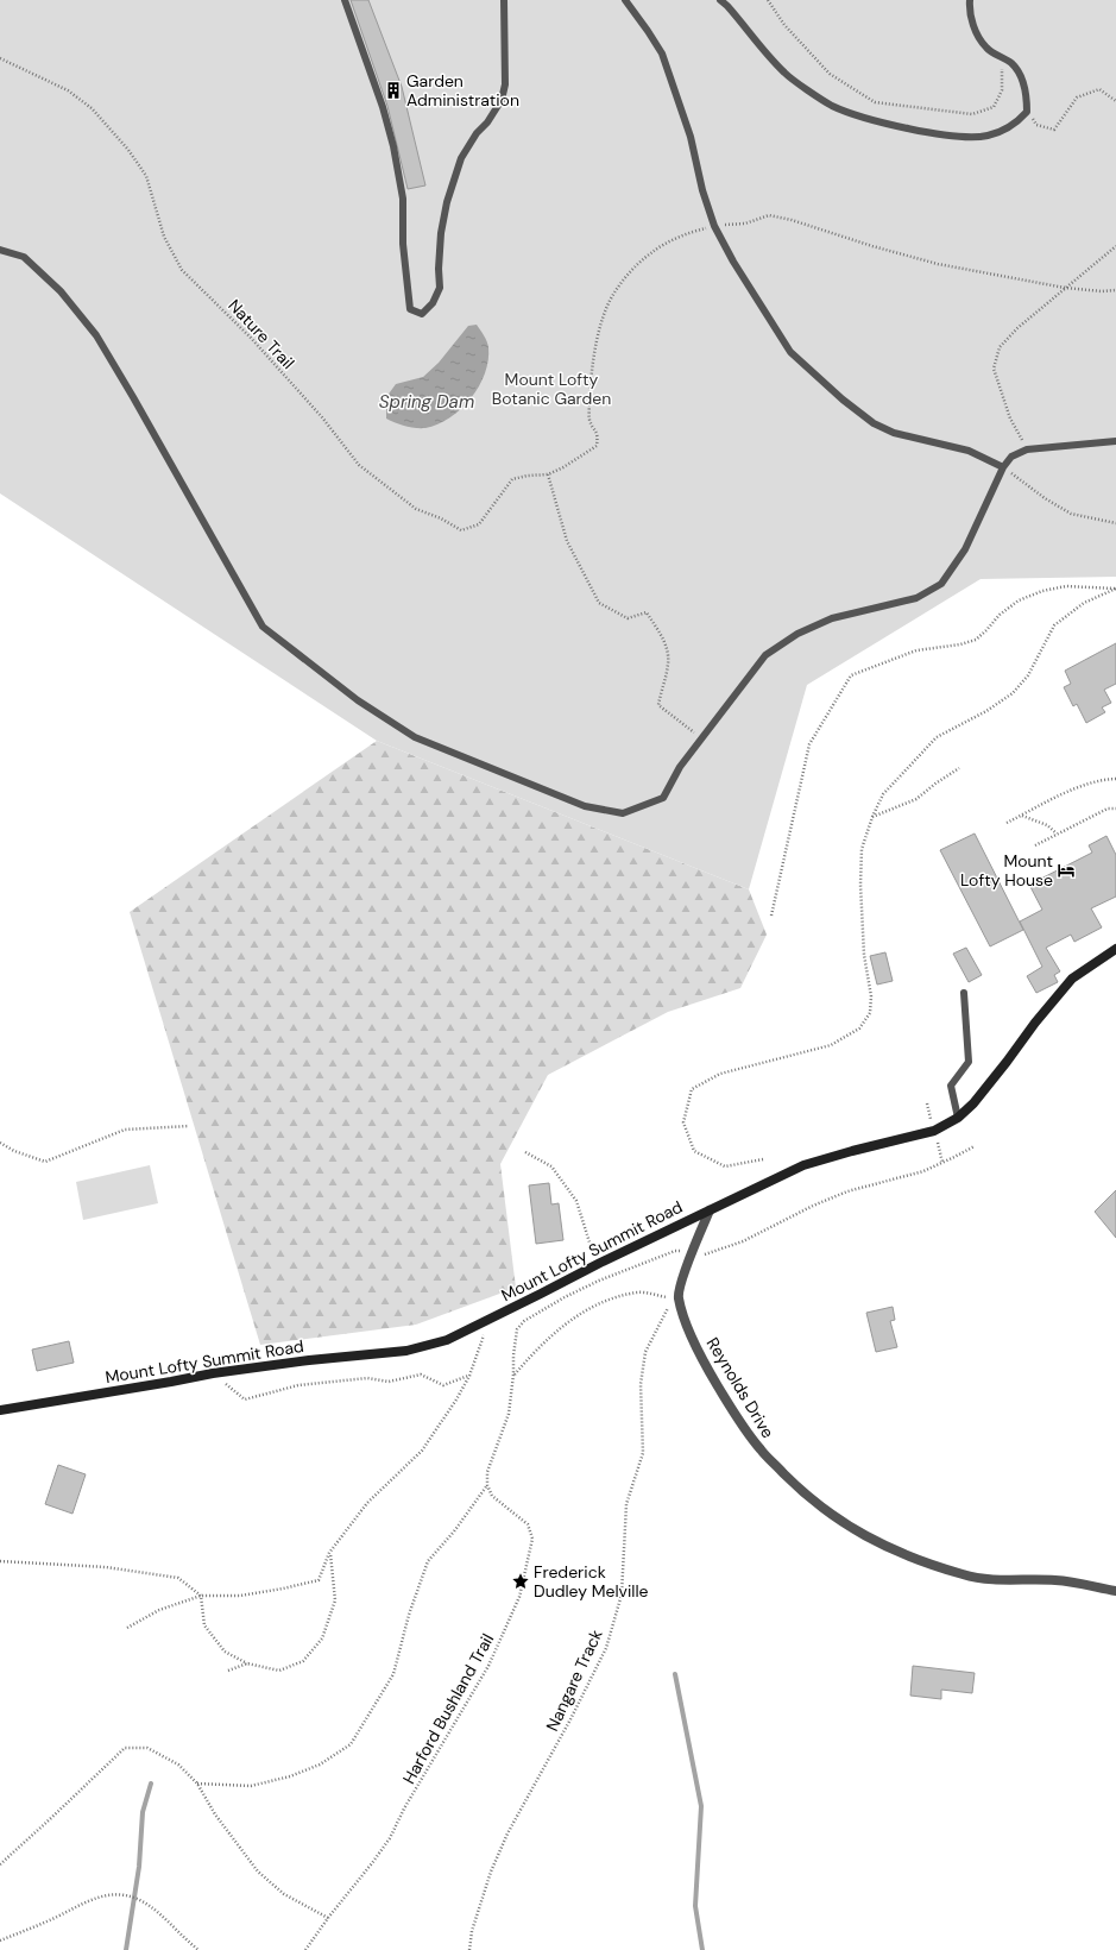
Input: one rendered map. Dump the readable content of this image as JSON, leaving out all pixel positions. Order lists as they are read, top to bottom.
{
  "streets": {
    "main road": ["Mount Lofty Summit Road"],
    "street": ["Reynolds Drive"],
    "path": ["Nature Trail", "Nangare Track", "Harford Bushland Trail"]
  },
  "crossings": [
    ["Mount Lofty Summit Road", "Reynolds Drive"]
  ],
  "water": ["Spring Dam"],
  "parks": ["Mount Lofty Botanic Garden"],
  "places": {
    "building": ["Garden Administration"],
    "hotel": ["Mount Lofty House"],
    "place": ["Frederick Dudley Melville"]
  }
}
